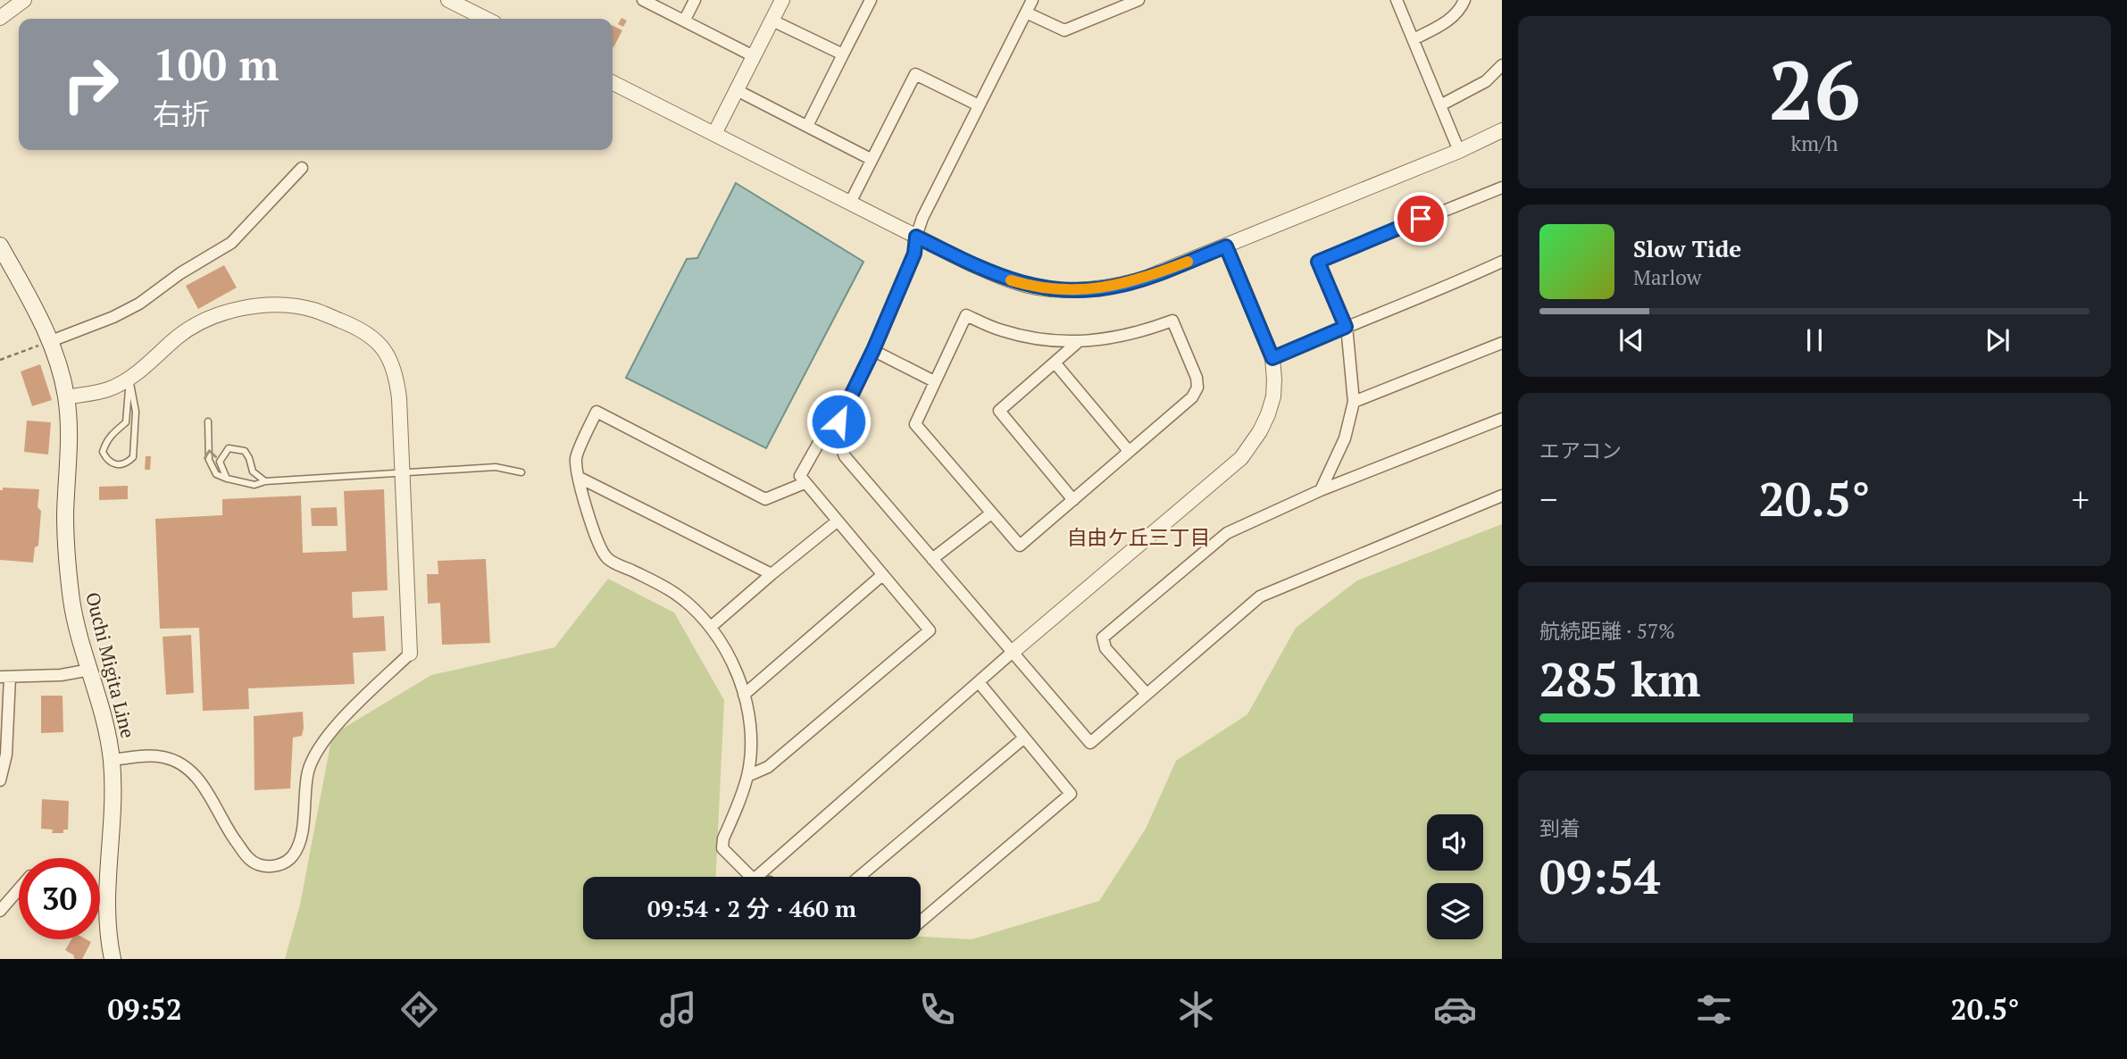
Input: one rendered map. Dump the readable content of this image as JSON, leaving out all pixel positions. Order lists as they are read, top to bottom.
{
  "streets": {
    "main road": ["Ouchi Migita Line"]
  },
  "districts": ["自由ケ丘三丁目"],
  "page": {
    "tile": [
      ["26", "km/h"],
      "エアコン",
      ["航続距離 · 57%", "285 km"],
      ["到着", "09:54"]
    ],
    "turn": ["100 m", "右折"],
    "song": ["Slow Tide", "Marlow"],
    "heat": ["−", "20.5°", "+"],
    "limit": "30",
    "trip": "09:54 · 2 分 · 460 m",
    "tabs": ["09:52", "20.5°"]
  }
}
